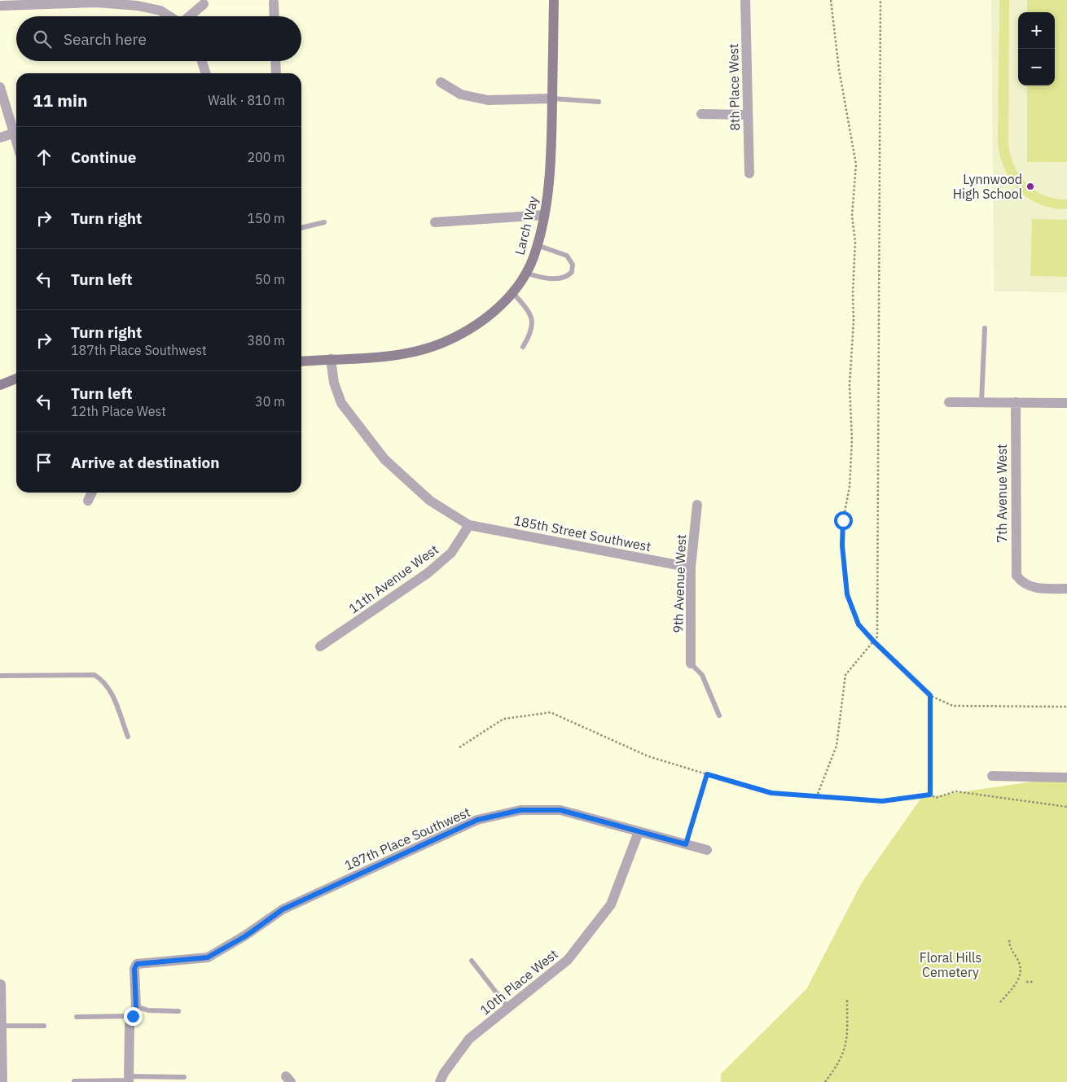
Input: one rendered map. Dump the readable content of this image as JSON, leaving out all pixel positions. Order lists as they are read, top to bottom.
{
  "streets": {
    "main road": ["Larch Way"],
    "street": [
      "8th Place West",
      "7th Avenue West",
      "185th Street Southwest",
      "11th Avenue West",
      "9th Avenue West",
      "187th Place Southwest",
      "10th Place West"
    ]
  },
  "crossings": [
    ["185th Street Southwest", "11th Avenue West"],
    ["185th Street Southwest", "9th Avenue West"],
    ["187th Place Southwest", "10th Place West"]
  ],
  "parks": ["Floral Hills Cemetery"],
  "places": ["Lynnwood High School"],
  "page": {
    "map_buttons": ["+", "−"],
    "search": "Search here",
    "heading": ["11 min", "Walk · 810 m"],
    "list": [
      ["Continue", "200 m"],
      ["Turn right", "150 m"],
      ["Turn left", "50 m"],
      ["Turn right", "187th Place Southwest", "380 m"],
      ["Turn left", "12th Place West", "30 m"],
      "Arrive at destination"
    ]
  }
}
